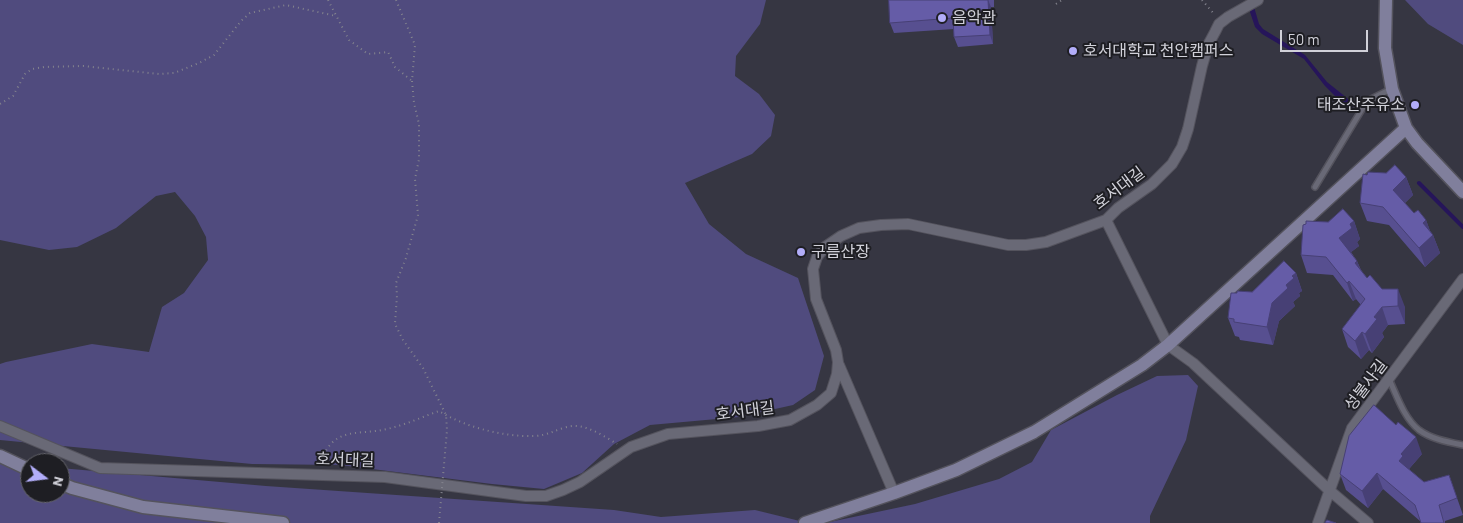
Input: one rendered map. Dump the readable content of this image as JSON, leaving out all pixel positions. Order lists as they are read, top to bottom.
{
  "streets": {
    "street": ["호서대길", "성불사길"]
  },
  "places": [
    "음악관",
    "호서대학교 천안캠퍼스",
    "태조산주유소",
    "구름산장"
  ],
  "scale_bar": "50 m",
  "north": "right"
}
